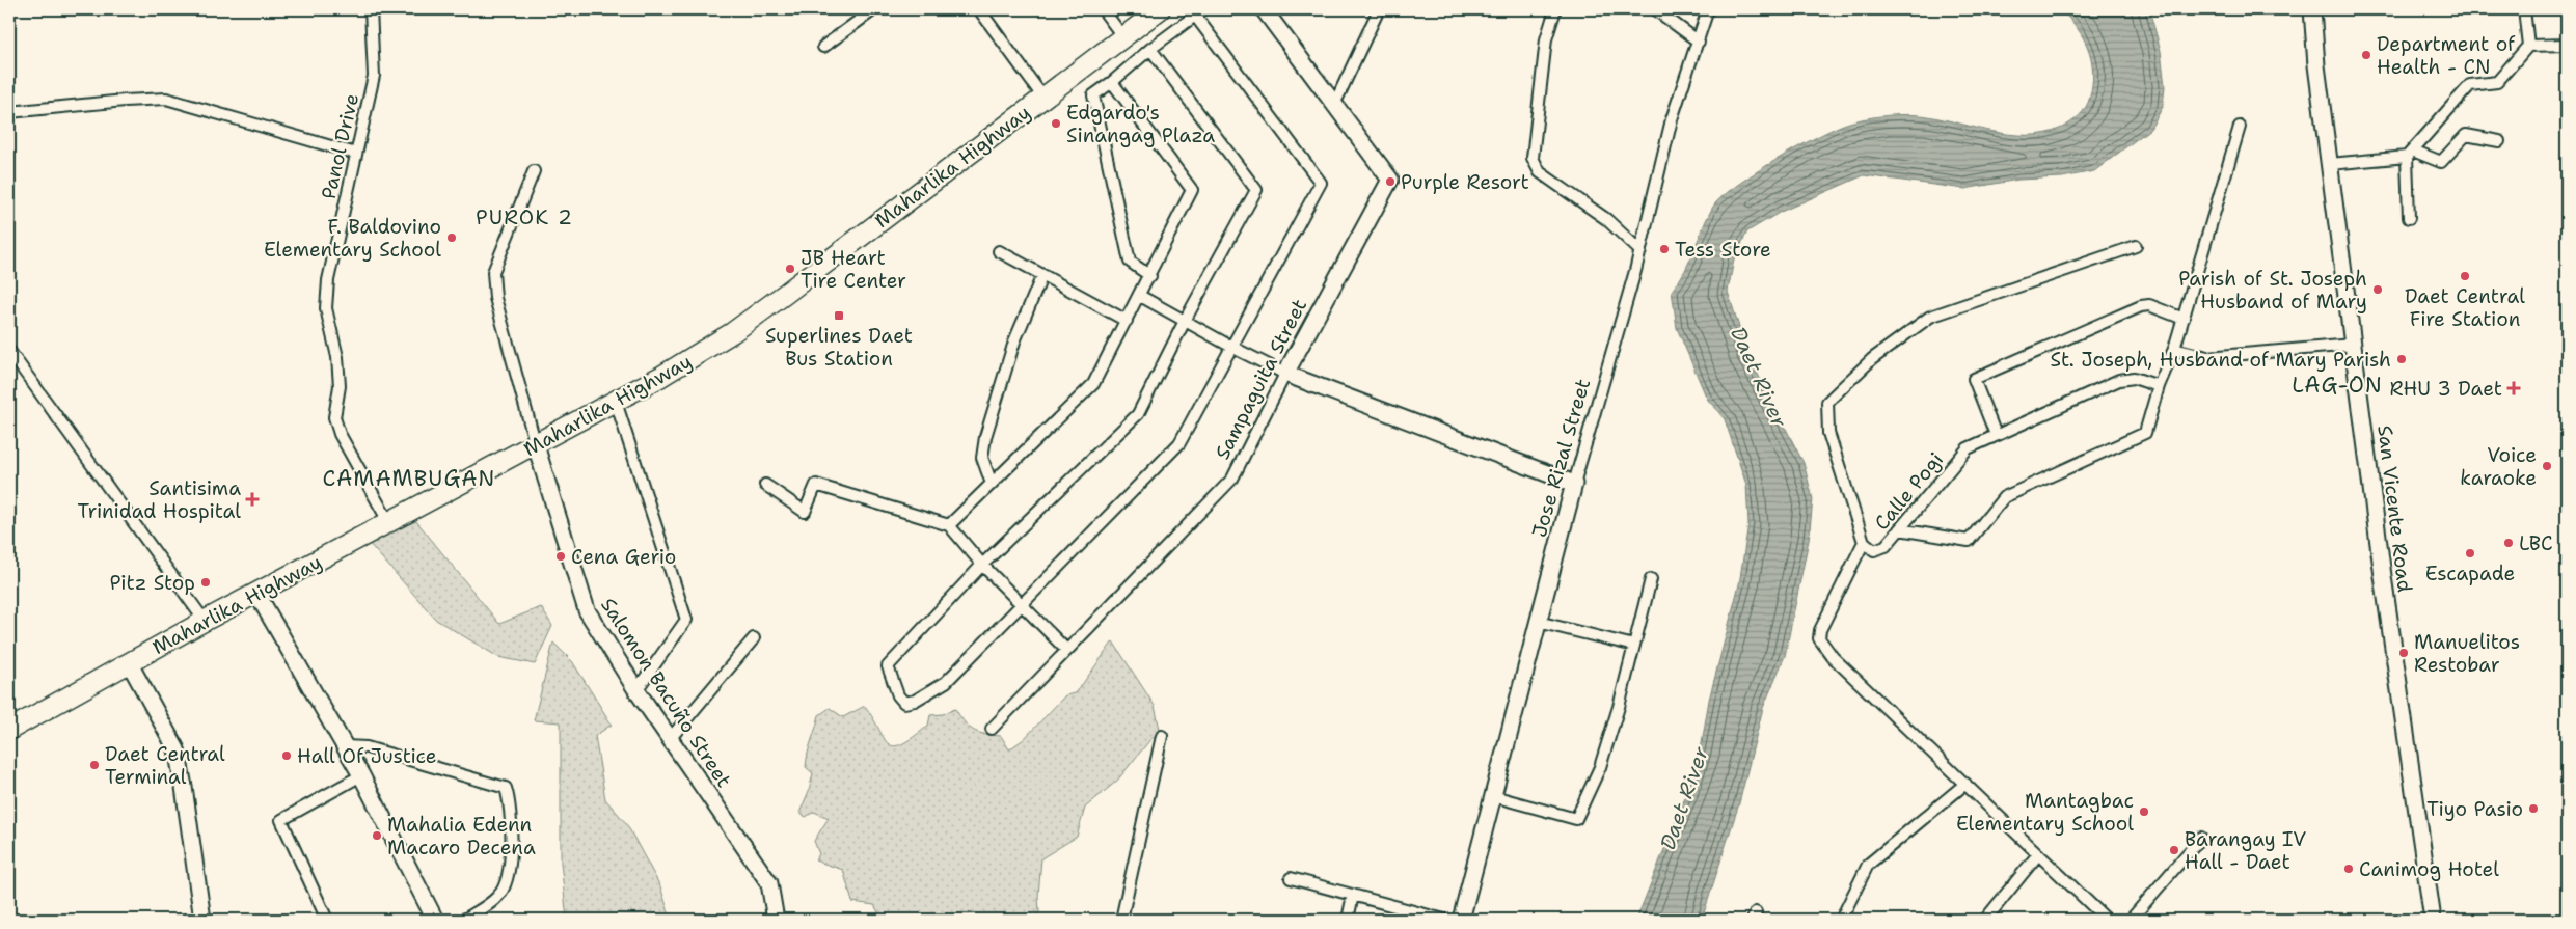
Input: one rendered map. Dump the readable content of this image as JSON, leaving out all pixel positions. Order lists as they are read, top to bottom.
{
  "streets": {
    "highway": ["Maharlika Highway"],
    "street": [
      "Panol Drive",
      "Sampaguita Street",
      "Jose Rizal Street",
      "Calle Pogi",
      "San Vicente Road",
      "Salomon Bacuño Street"
    ]
  },
  "crossings": [
    ["Panol Drive", "Maharlika Highway"],
    ["Maharlika Highway", "Salomon Bacuño Street"]
  ],
  "districts": ["PUROK 2", "LAG-ON", "CAMAMBUGAN"],
  "water": ["Daet River"],
  "places": {
    "other": [
      "Department of Health - CN",
      "Edgardo's Sinangag Plaza",
      "Purple Resort",
      "F. Baldovino Elementary School",
      "Tess Store",
      "JB Heart Tire Center",
      "Daet Central Fire Station",
      "Parish of St. Joseph Husband of Mary",
      "St. Joseph, Husband of Mary Parish",
      "Voice karaoke",
      "LBC",
      "Escapade",
      "Cena Gerio",
      "Pitz Stop",
      "Manuelitos Restobar",
      "Hall Of Justice",
      "Daet Central Terminal",
      "Tiyo Pasio",
      "Mantagbac Elementary School",
      "Mahalia Edenn Macaro Decena",
      "Barangay IV Hall - Daet",
      "Canimog Hotel"
    ],
    "transit": ["Superlines Daet Bus Station"],
    "health": ["RHU 3 Daet", "Santisima Trinidad Hospital"]
  }
}
